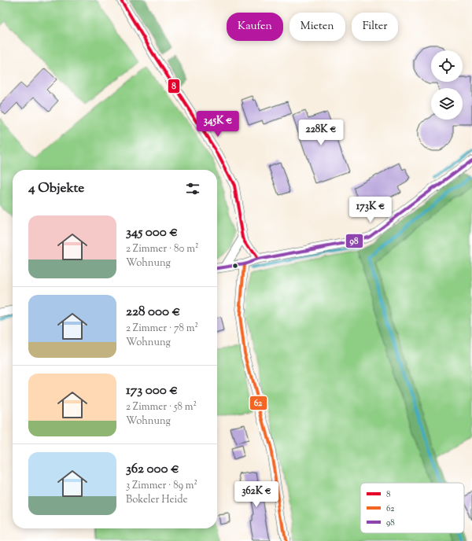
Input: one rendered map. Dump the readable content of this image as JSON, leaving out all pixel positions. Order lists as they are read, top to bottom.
{
  "lines": ["transit line 8", "transit line 98", "transit line 62"],
  "legend": ["8", "62", "98"],
  "page": {
    "chip": ["Kaufen", "Mieten", "Filter"],
    "price": [
      "345K €",
      "228K €",
      "173K €",
      "362K €"
    ],
    "heading": "4 Objekte",
    "list": [
      {
        "name": "345 000 €",
        "note": "2 Zimmer · 80 m² · Wohnung"
      },
      {
        "name": "228 000 €",
        "note": "2 Zimmer · 78 m² · Wohnung"
      },
      {
        "name": "173 000 €",
        "note": "2 Zimmer · 58 m² · Wohnung"
      },
      {
        "name": "362 000 €",
        "note": "3 Zimmer · 89 m² · Bokeler Heide"
      }
    ]
  }
}
